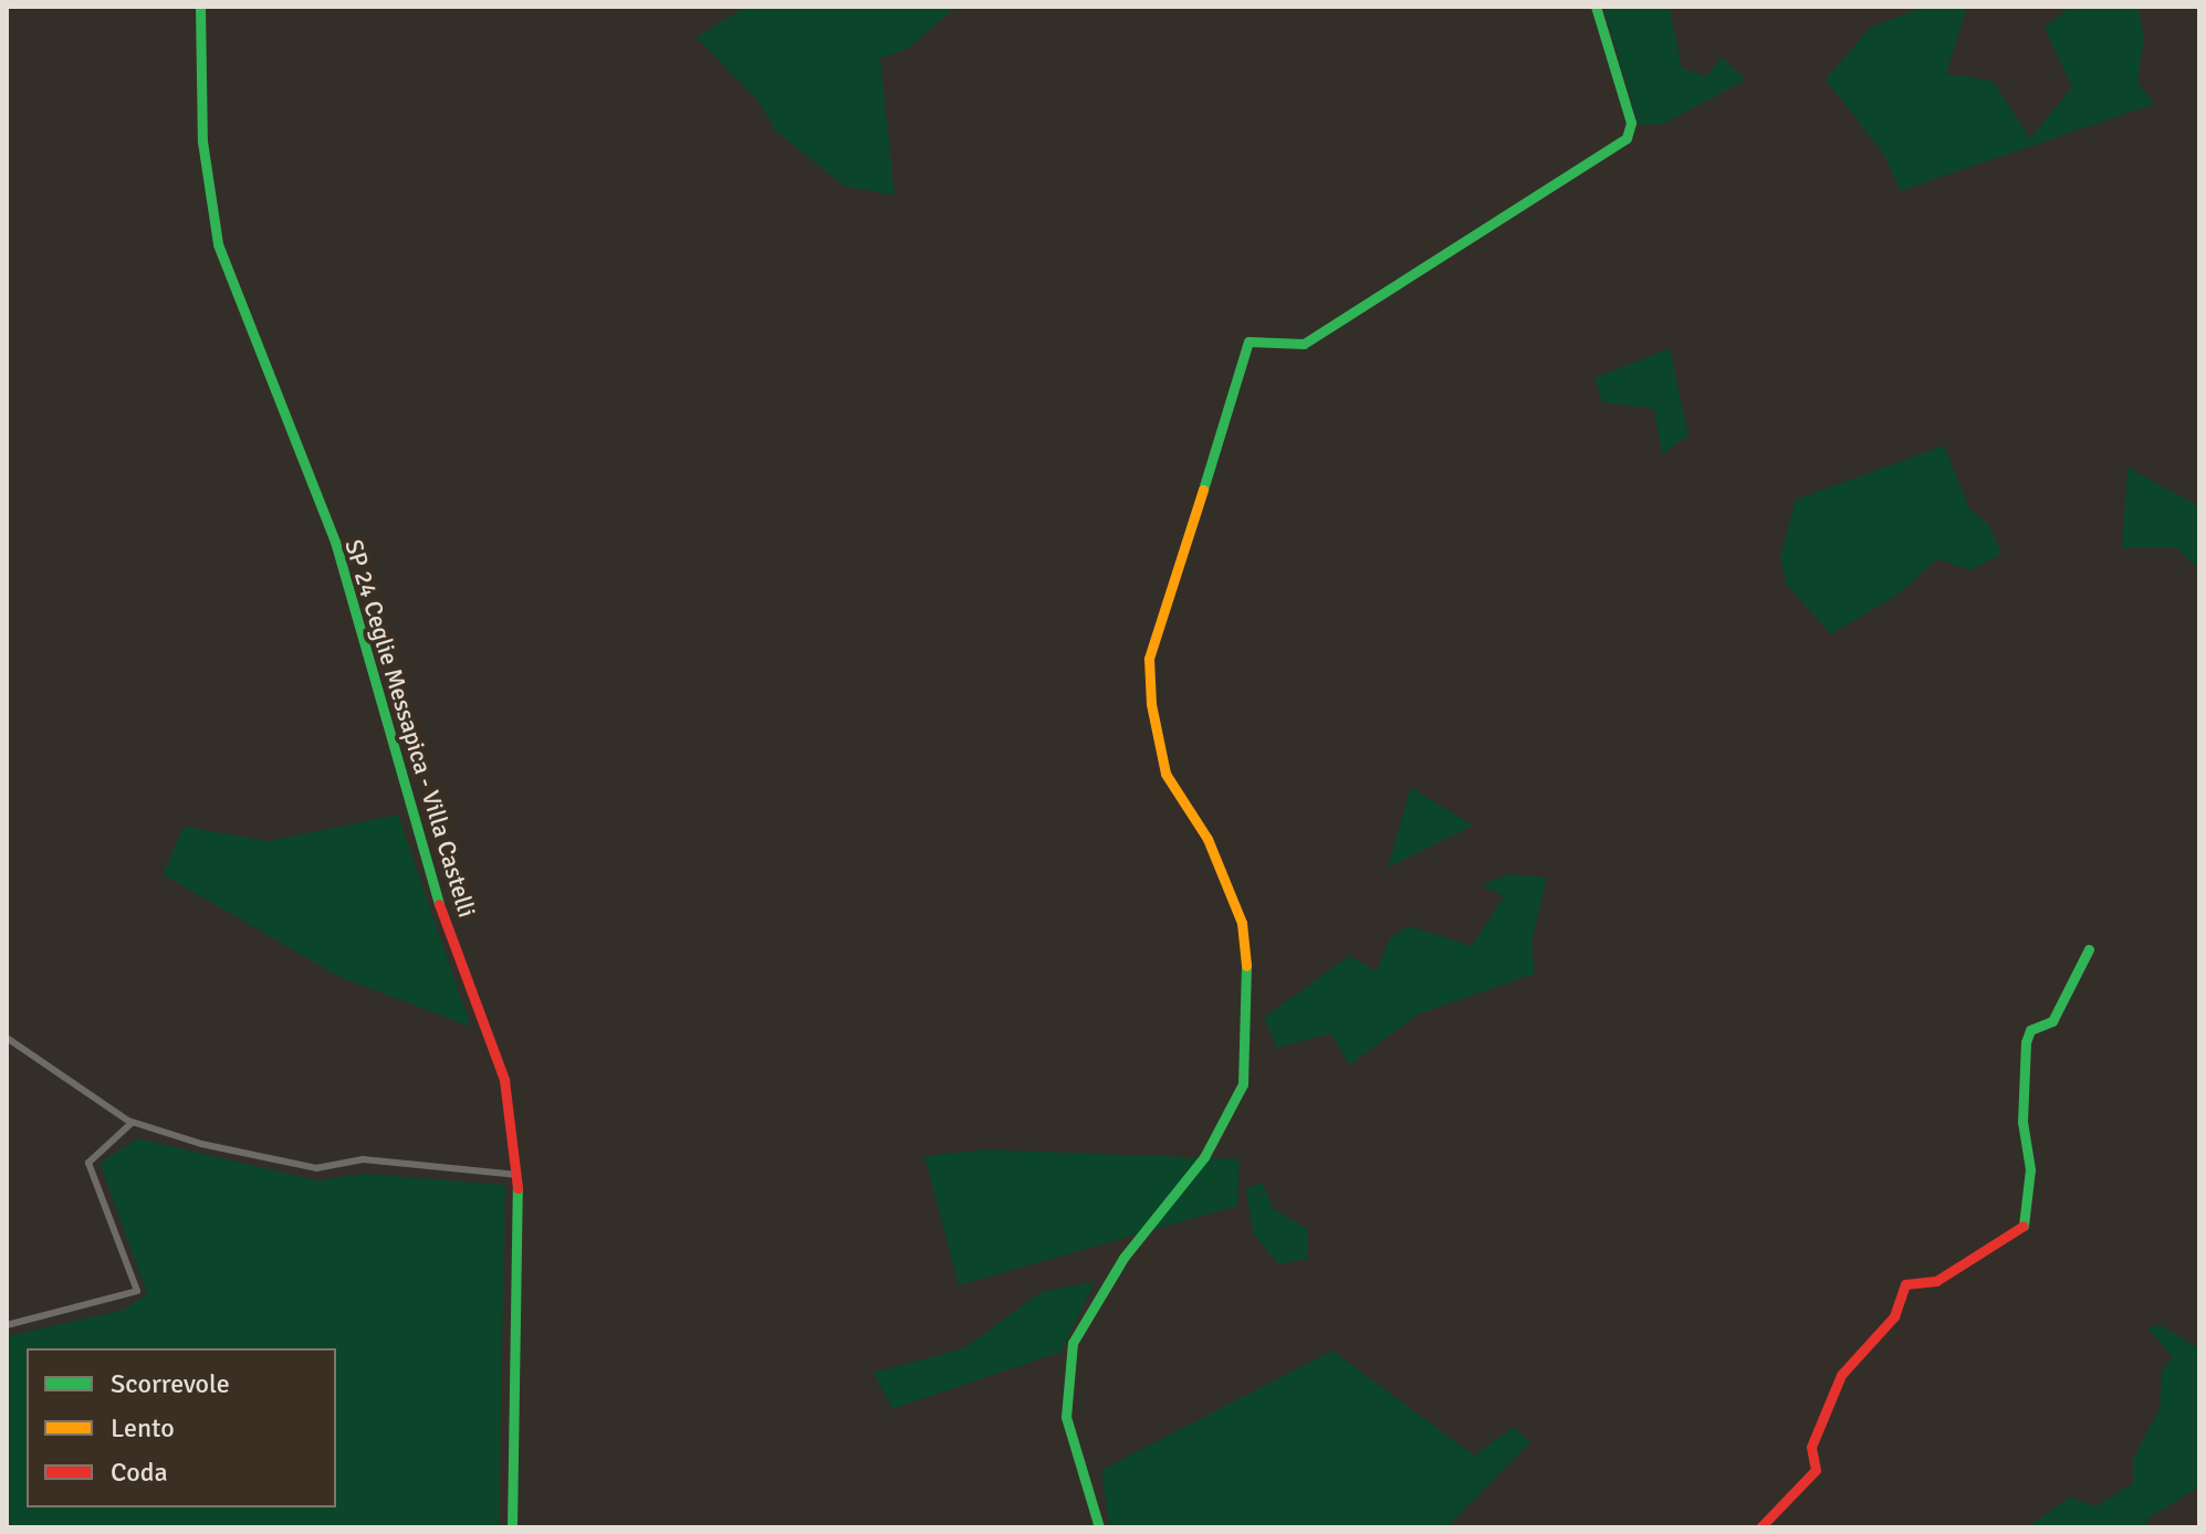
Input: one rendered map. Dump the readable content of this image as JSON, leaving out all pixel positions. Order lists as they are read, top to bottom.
{
  "streets": {
    "street": ["SP 24 Ceglie Messapica - Villa Castelli"]
  },
  "legend": ["Scorrevole", "Lento", "Coda"]
}
